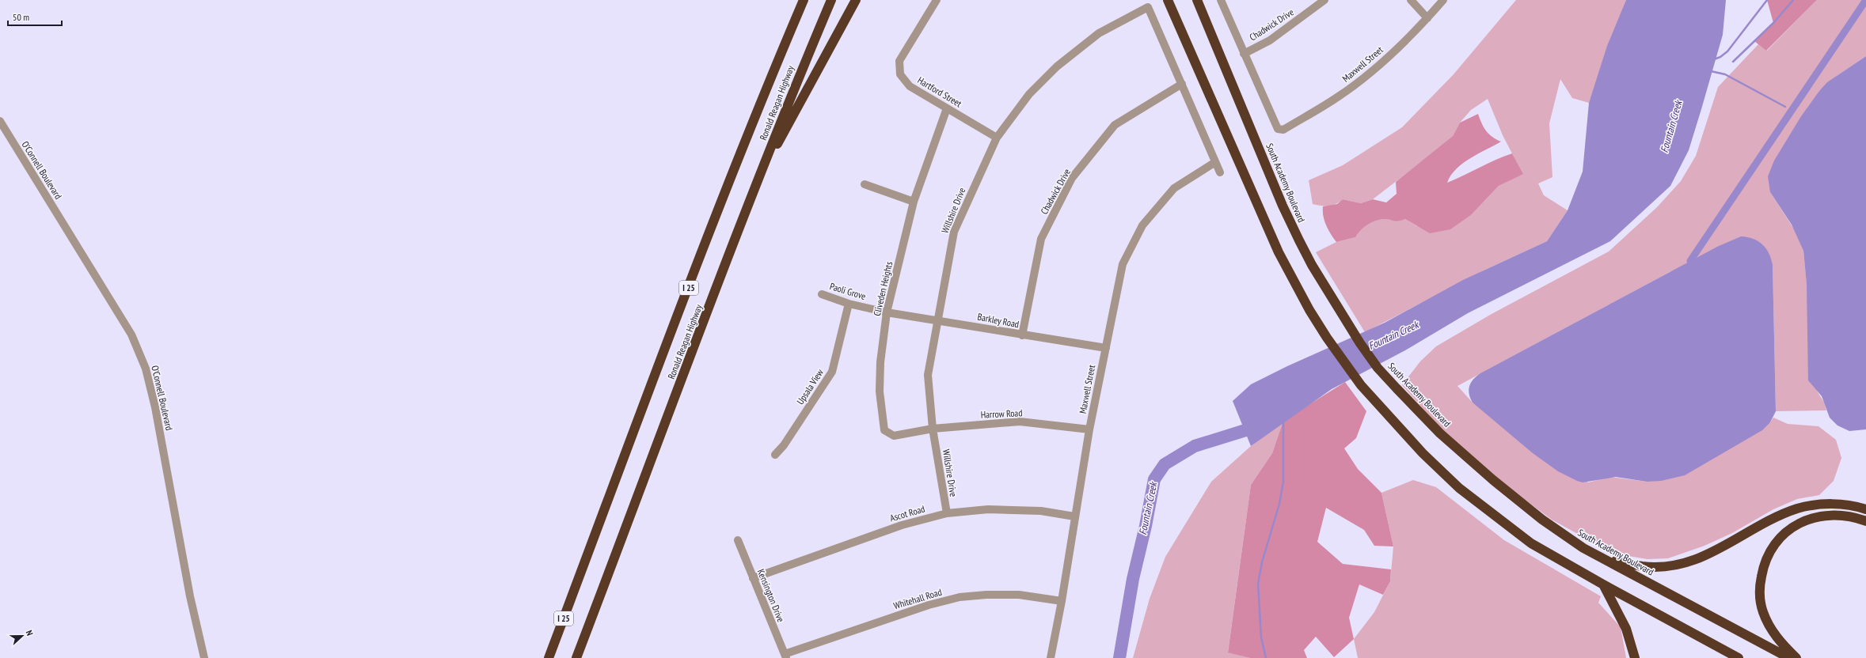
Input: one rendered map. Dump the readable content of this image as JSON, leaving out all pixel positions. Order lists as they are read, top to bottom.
{
  "streets": {
    "highway": ["Ronald Reagan Highway", "South Academy Boulevard", "I 25"],
    "street": [
      "Chadwick Drive",
      "Maxwell Street",
      "Hartford Street",
      "O'Connell Boulevard",
      "Willshire Drive",
      "Cliveden Heights",
      "Paoli Grove",
      "Barkley Road",
      "Upsala View",
      "Harrow Road",
      "Ascot Road",
      "Kensington Drive",
      "Whitehall Road"
    ]
  },
  "crossings": [
    ["Chadwick Drive", "Maxwell Street"],
    ["Chadwick Drive", "Willshire Drive"],
    ["Chadwick Drive", "Barkley Road"],
    ["Maxwell Street", "Barkley Road"],
    ["Maxwell Street", "Harrow Road"],
    ["Maxwell Street", "Ascot Road"],
    ["Maxwell Street", "Whitehall Road"],
    ["Hartford Street", "Willshire Drive"],
    ["Hartford Street", "Cliveden Heights"],
    ["Willshire Drive", "Cliveden Heights"],
    ["Willshire Drive", "Barkley Road"],
    ["Willshire Drive", "Harrow Road"],
    ["Willshire Drive", "Ascot Road"],
    ["Cliveden Heights", "Paoli Grove"],
    ["Cliveden Heights", "Barkley Road"],
    ["Cliveden Heights", "Harrow Road"],
    ["Paoli Grove", "Barkley Road"],
    ["Paoli Grove", "Upsala View"],
    ["Ascot Road", "Kensington Drive"],
    ["Kensington Drive", "Whitehall Road"]
  ],
  "water": ["Fountain Creek"],
  "scale_bar": "50 m",
  "north": "right"
}
